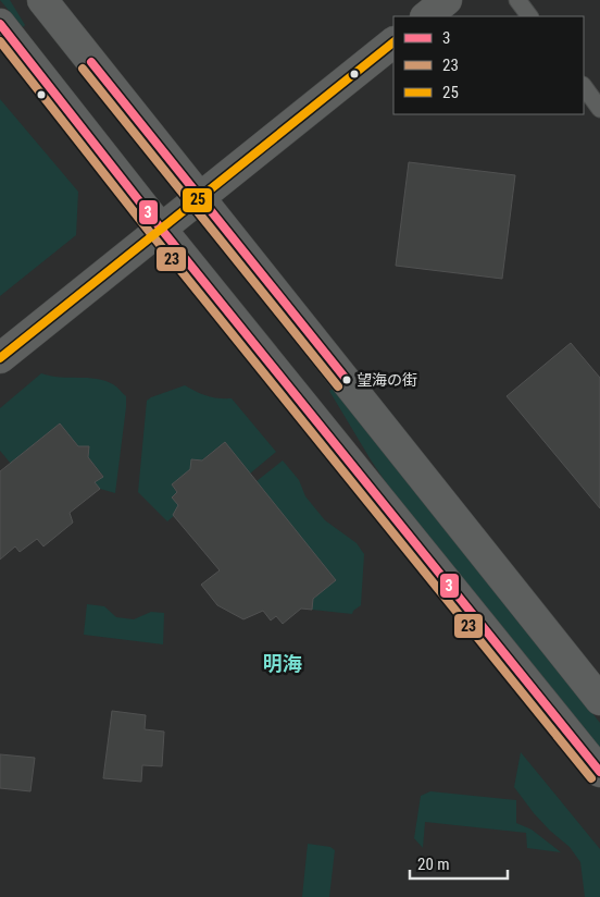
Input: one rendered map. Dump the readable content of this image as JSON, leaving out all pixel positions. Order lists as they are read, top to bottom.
{
  "districts": ["明海"],
  "places": ["望海の街"],
  "lines": ["transit line 3", "transit line 23", "transit line 25"],
  "legend": ["3", "23", "25"],
  "scale_bar": "20 m"
}
